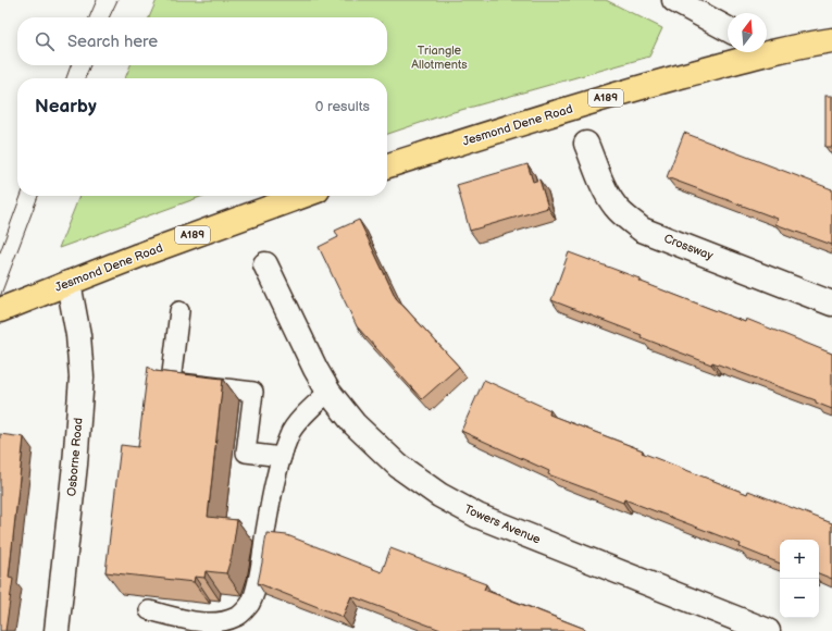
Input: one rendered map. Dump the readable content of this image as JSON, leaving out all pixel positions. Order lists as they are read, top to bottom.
{
  "streets": {
    "main road": ["A189", "Jesmond Dene Road"],
    "street": ["Crossway", "Osborne Road", "Towers Avenue"]
  },
  "crossings": [
    ["Jesmond Dene Road", "Osborne Road"]
  ],
  "parks": ["Triangle Allotments"],
  "north": "top",
  "page": {
    "search": "Search here",
    "heading": ["Nearby", "0 results"],
    "map_buttons": ["+", "−"]
  }
}
